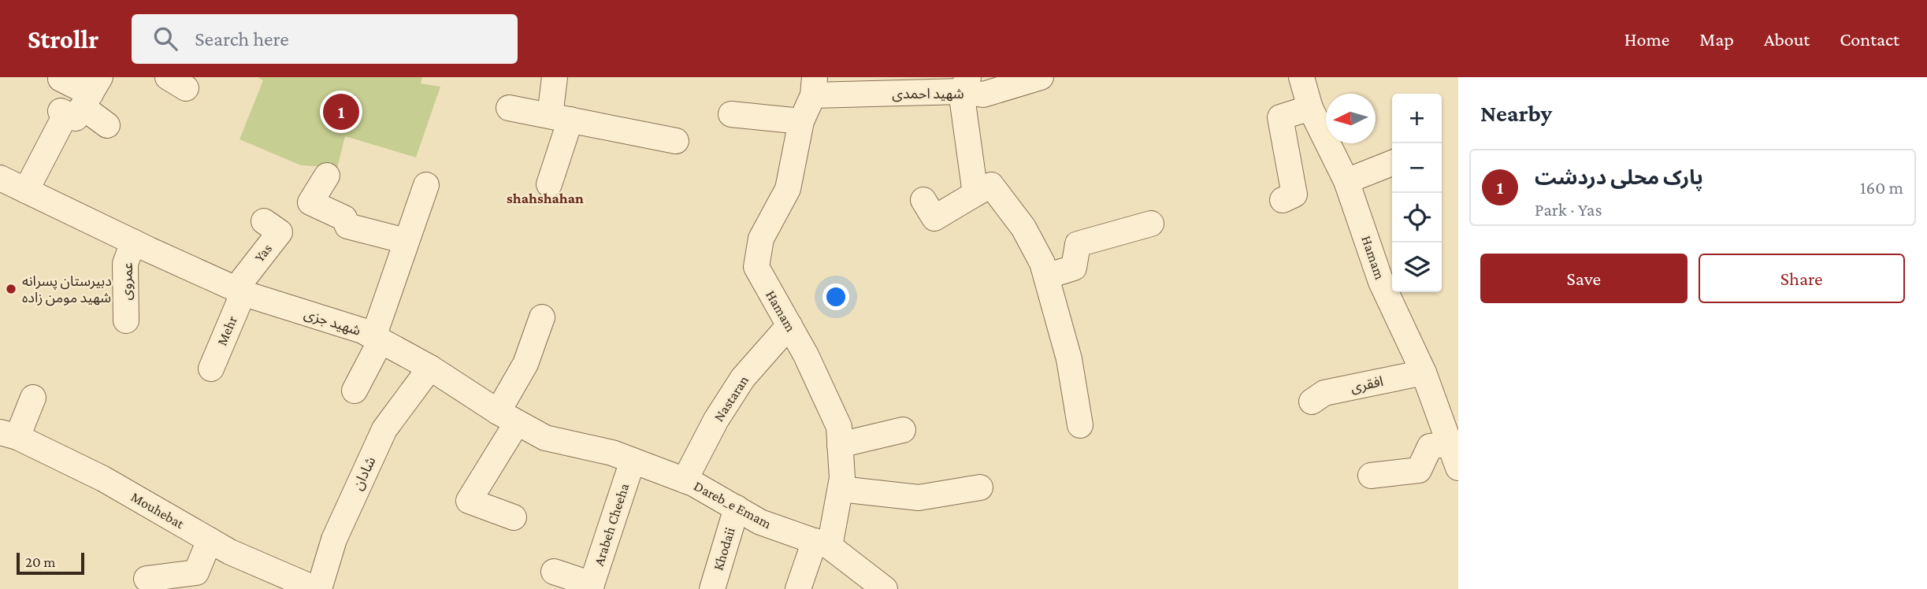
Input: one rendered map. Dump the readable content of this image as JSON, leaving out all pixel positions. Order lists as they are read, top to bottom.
{
  "streets": {
    "street": [
      "شهید احمدی",
      "Yas",
      "Hamam",
      "عمروی",
      "شهید جزی",
      "Mehr",
      "افقری",
      "Nastaran",
      "شادان",
      "Dareb_e Emam",
      "Mouhebat",
      "Arabeh Cheeha",
      "Khodaii"
    ]
  },
  "crossings": [
    ["شهید احمدی", "Hamam"],
    ["Yas", "شهید جزی"],
    ["Yas", "Mehr"],
    ["Hamam", "افقری"],
    ["Hamam", "Nastaran"],
    ["Hamam", "Dareb_e Emam"],
    ["عمروی", "شهید جزی"],
    ["شهید جزی", "Mehr"],
    ["شهید جزی", "شادان"],
    ["شهید جزی", "Dareb_e Emam"],
    ["شهید جزی", "Arabeh Cheeha"],
    ["Nastaran", "Dareb_e Emam"],
    ["شادان", "Mouhebat"],
    ["Dareb_e Emam", "Arabeh Cheeha"],
    ["Dareb_e Emam", "Khodaii"]
  ],
  "districts": ["shahshahan"],
  "places": ["دبیرستان پسرانه شهید مومن زاده"],
  "scale_bar": "20 m",
  "north": "left",
  "page": {
    "header": "Strollr",
    "search": "Search here",
    "nav": [
      "Home",
      "Map",
      "About",
      "Contact"
    ],
    "heading": "Nearby",
    "pins": "1",
    "map_buttons": ["+", "−"],
    "list": [
      {
        "mark": "1",
        "name": "پارک محلی دردشت",
        "note": "Park · Yas",
        "value": "160 m"
      }
    ],
    "buttons": ["Save", "Share"],
    "scale": "20 m"
  }
}
